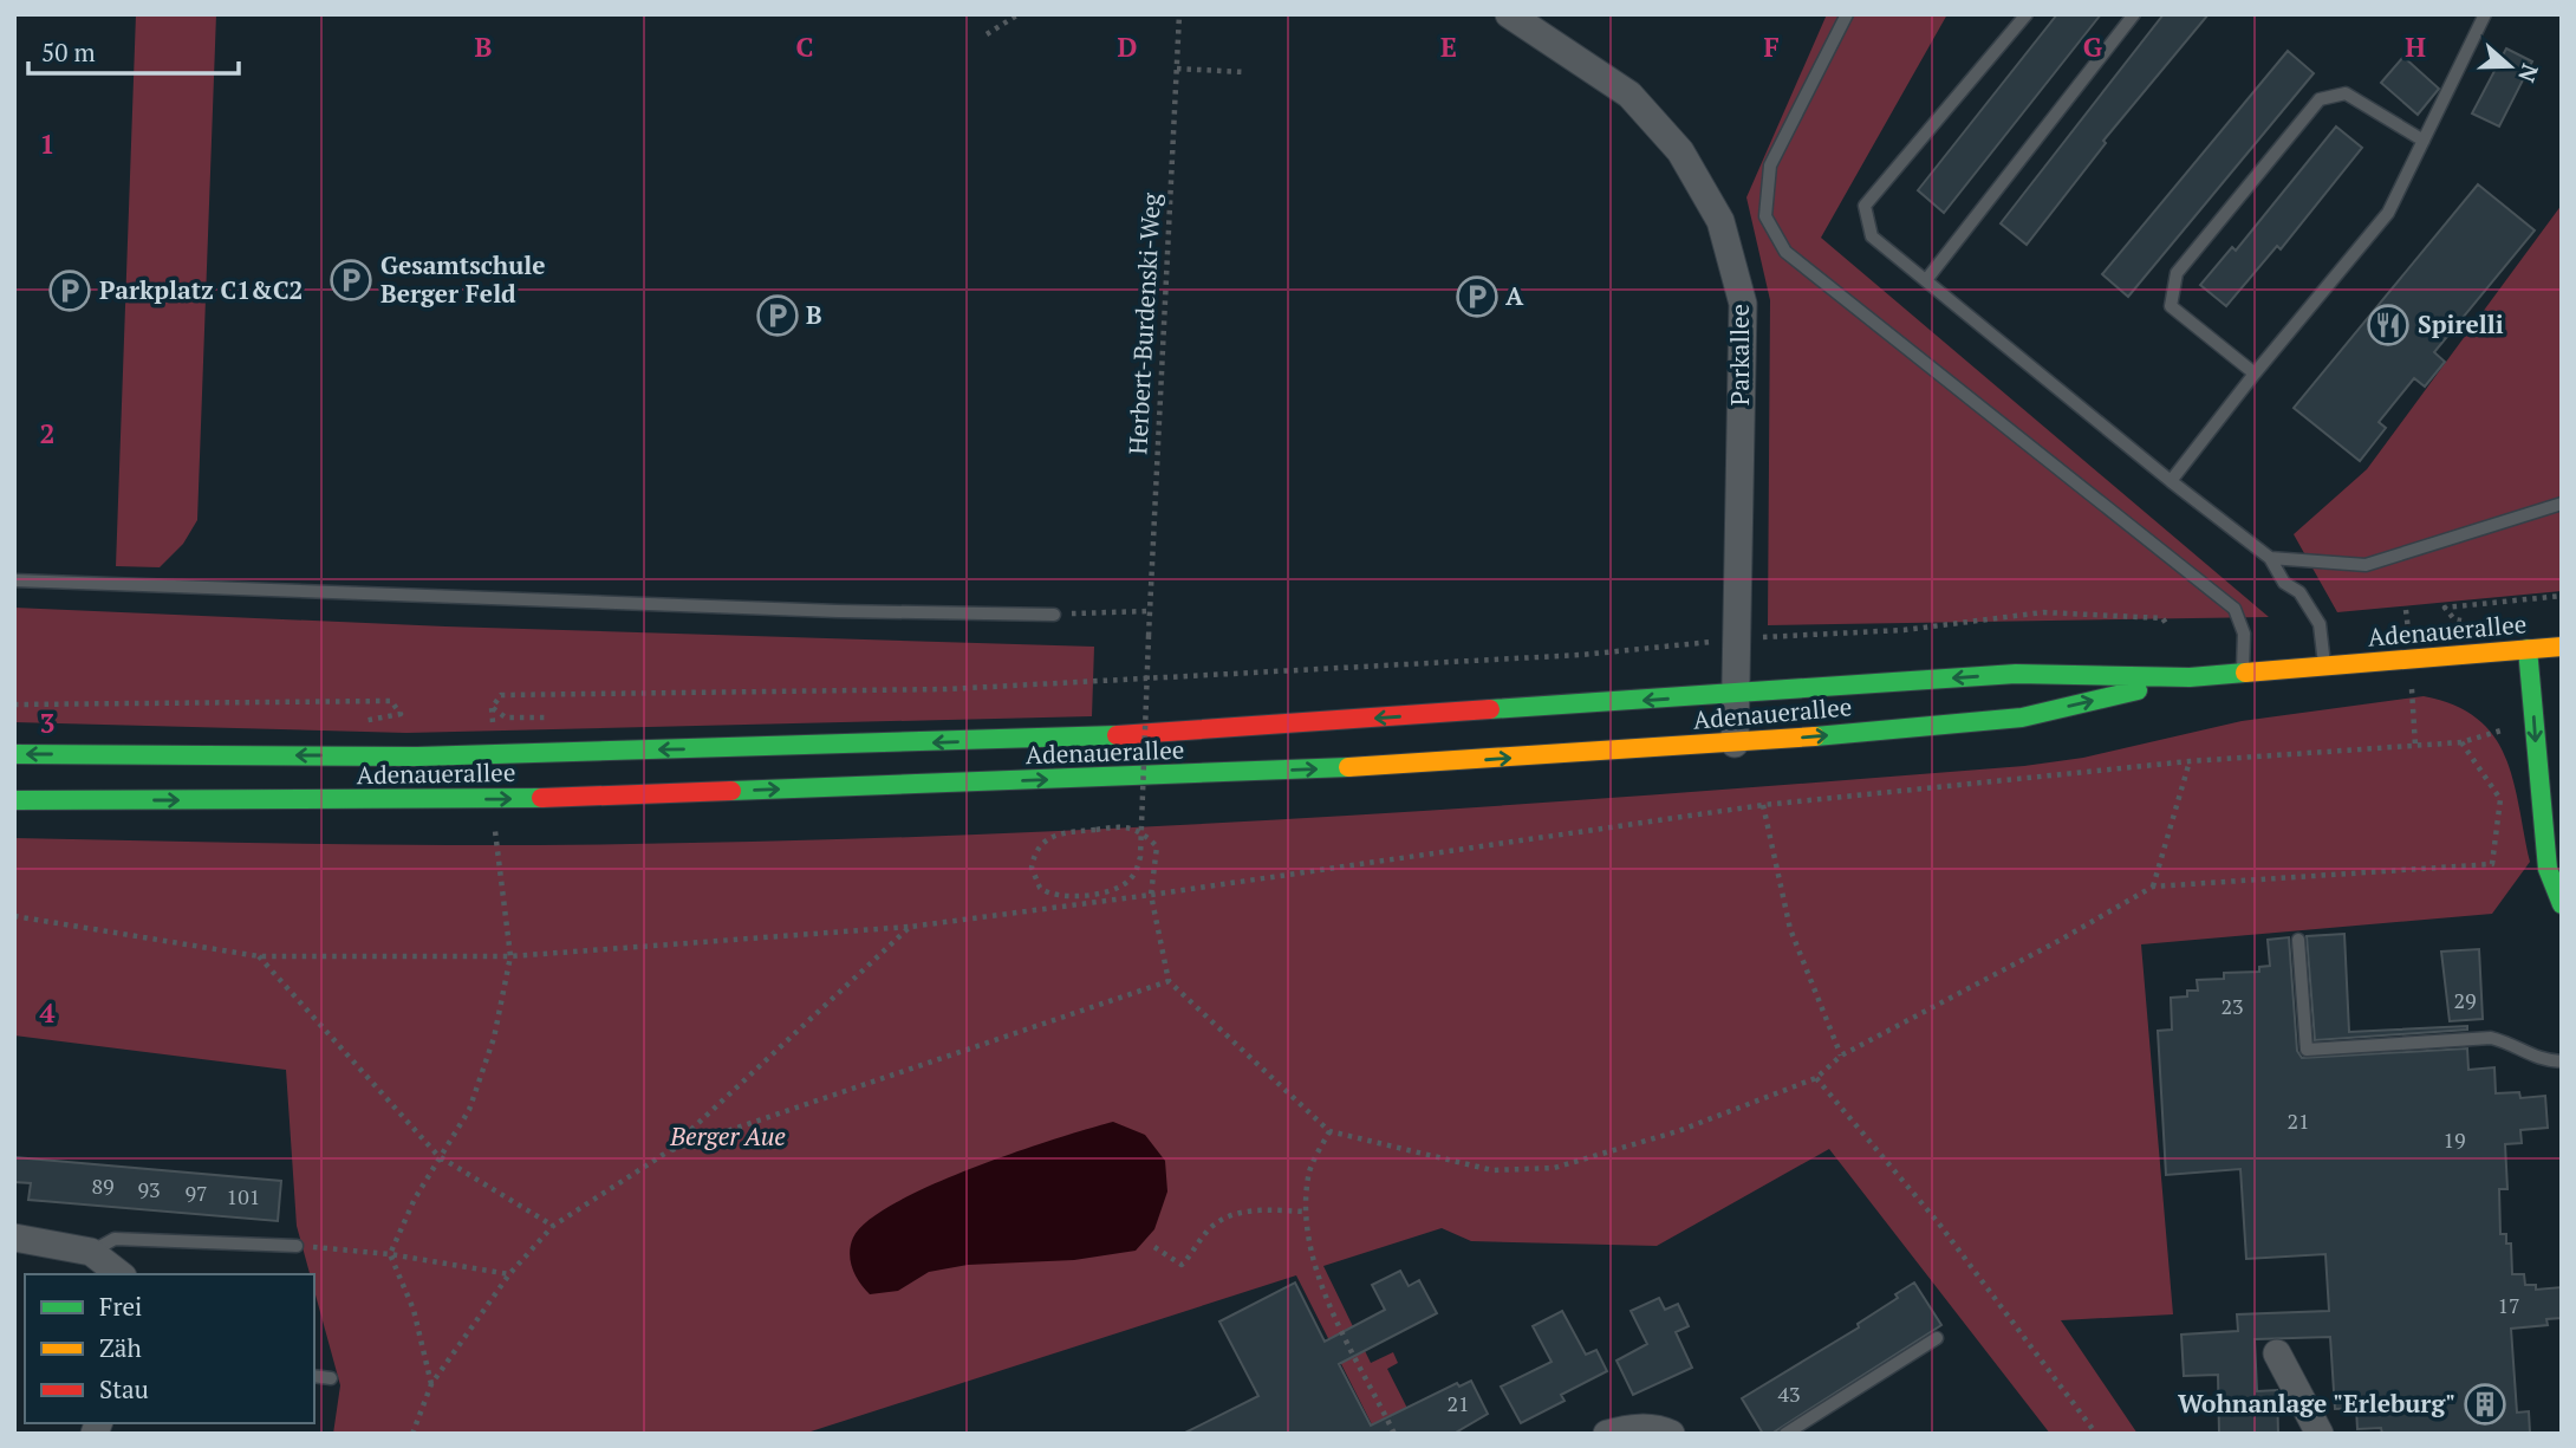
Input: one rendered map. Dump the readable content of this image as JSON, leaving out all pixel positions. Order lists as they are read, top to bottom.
{
  "streets": {
    "main road": ["Adenauerallee"],
    "street": ["Parkallee"],
    "path": ["Herbert-Burdenski-Weg"]
  },
  "crossings": [
    ["Parkallee", "Adenauerallee"]
  ],
  "parks": ["Berger Aue"],
  "places": {
    "parking": [
      "Gesamtschule Berger Feld",
      "Parkplatz C1&C2",
      "A",
      "B"
    ],
    "restaurant": ["Spirelli"],
    "building": ["Wohnanlage \"Erleburg\""]
  },
  "house_numbers": [
    "29",
    "23",
    "21",
    "19",
    "89",
    "93",
    "97",
    "101",
    "17",
    "43",
    "21"
  ],
  "legend": ["Frei", "Zäh", "Stau"],
  "scale_bar": "50 m",
  "north": "right",
  "grid": {
    "columns": [
      "B",
      "C",
      "D",
      "E",
      "F",
      "G",
      "H"
    ],
    "rows": [
      "1",
      "2",
      "3",
      "4"
    ]
  }
}
